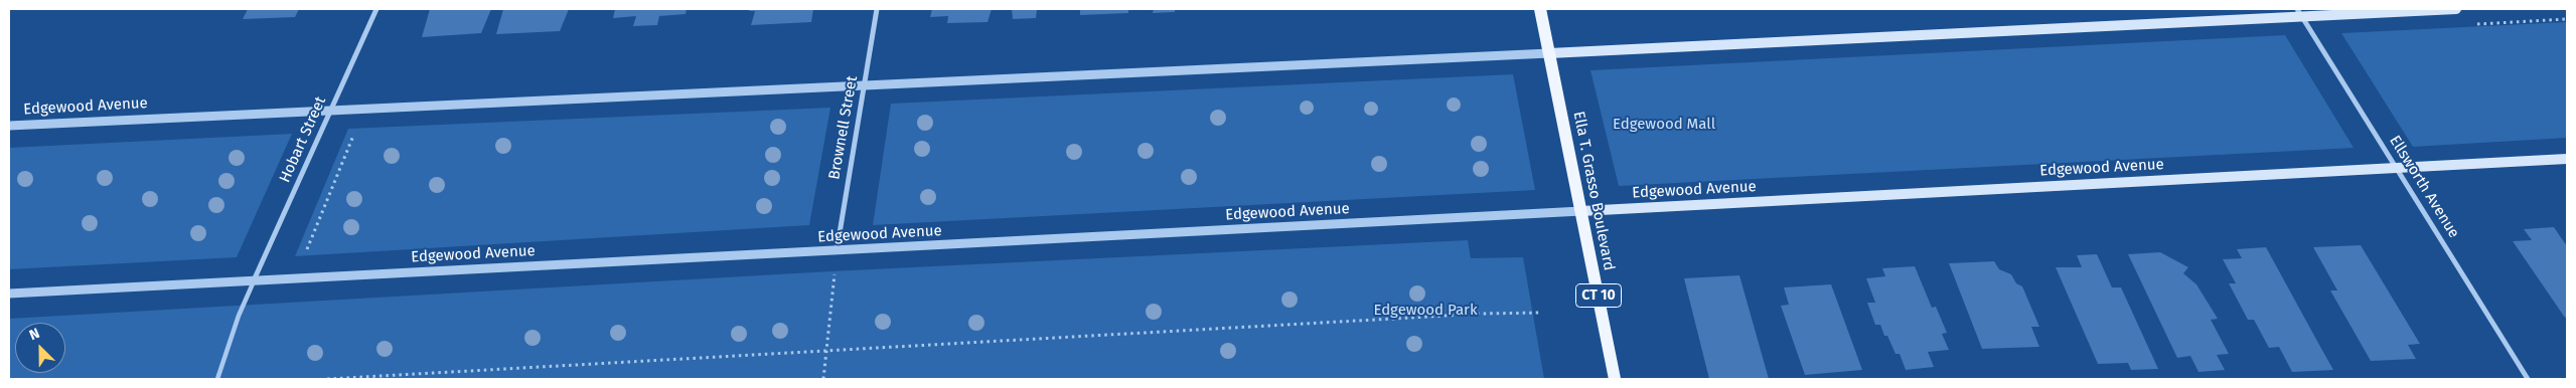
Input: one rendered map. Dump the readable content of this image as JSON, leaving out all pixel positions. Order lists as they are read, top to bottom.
{
  "streets": {
    "main road": ["Edgewood Avenue", "Ella T. Grasso Boulevard", "CT 10"],
    "street": ["Brownell Street", "Hobart Street", "Ellsworth Avenue"]
  },
  "crossings": [
    ["Edgewood Avenue", "Brownell Street"],
    ["Edgewood Avenue", "Hobart Street"],
    ["Edgewood Avenue", "Ellsworth Avenue"],
    ["Edgewood Avenue", "Ella T. Grasso Boulevard"]
  ],
  "parks": ["Edgewood Mall", "Edgewood Park"],
  "north": "top left"
}
